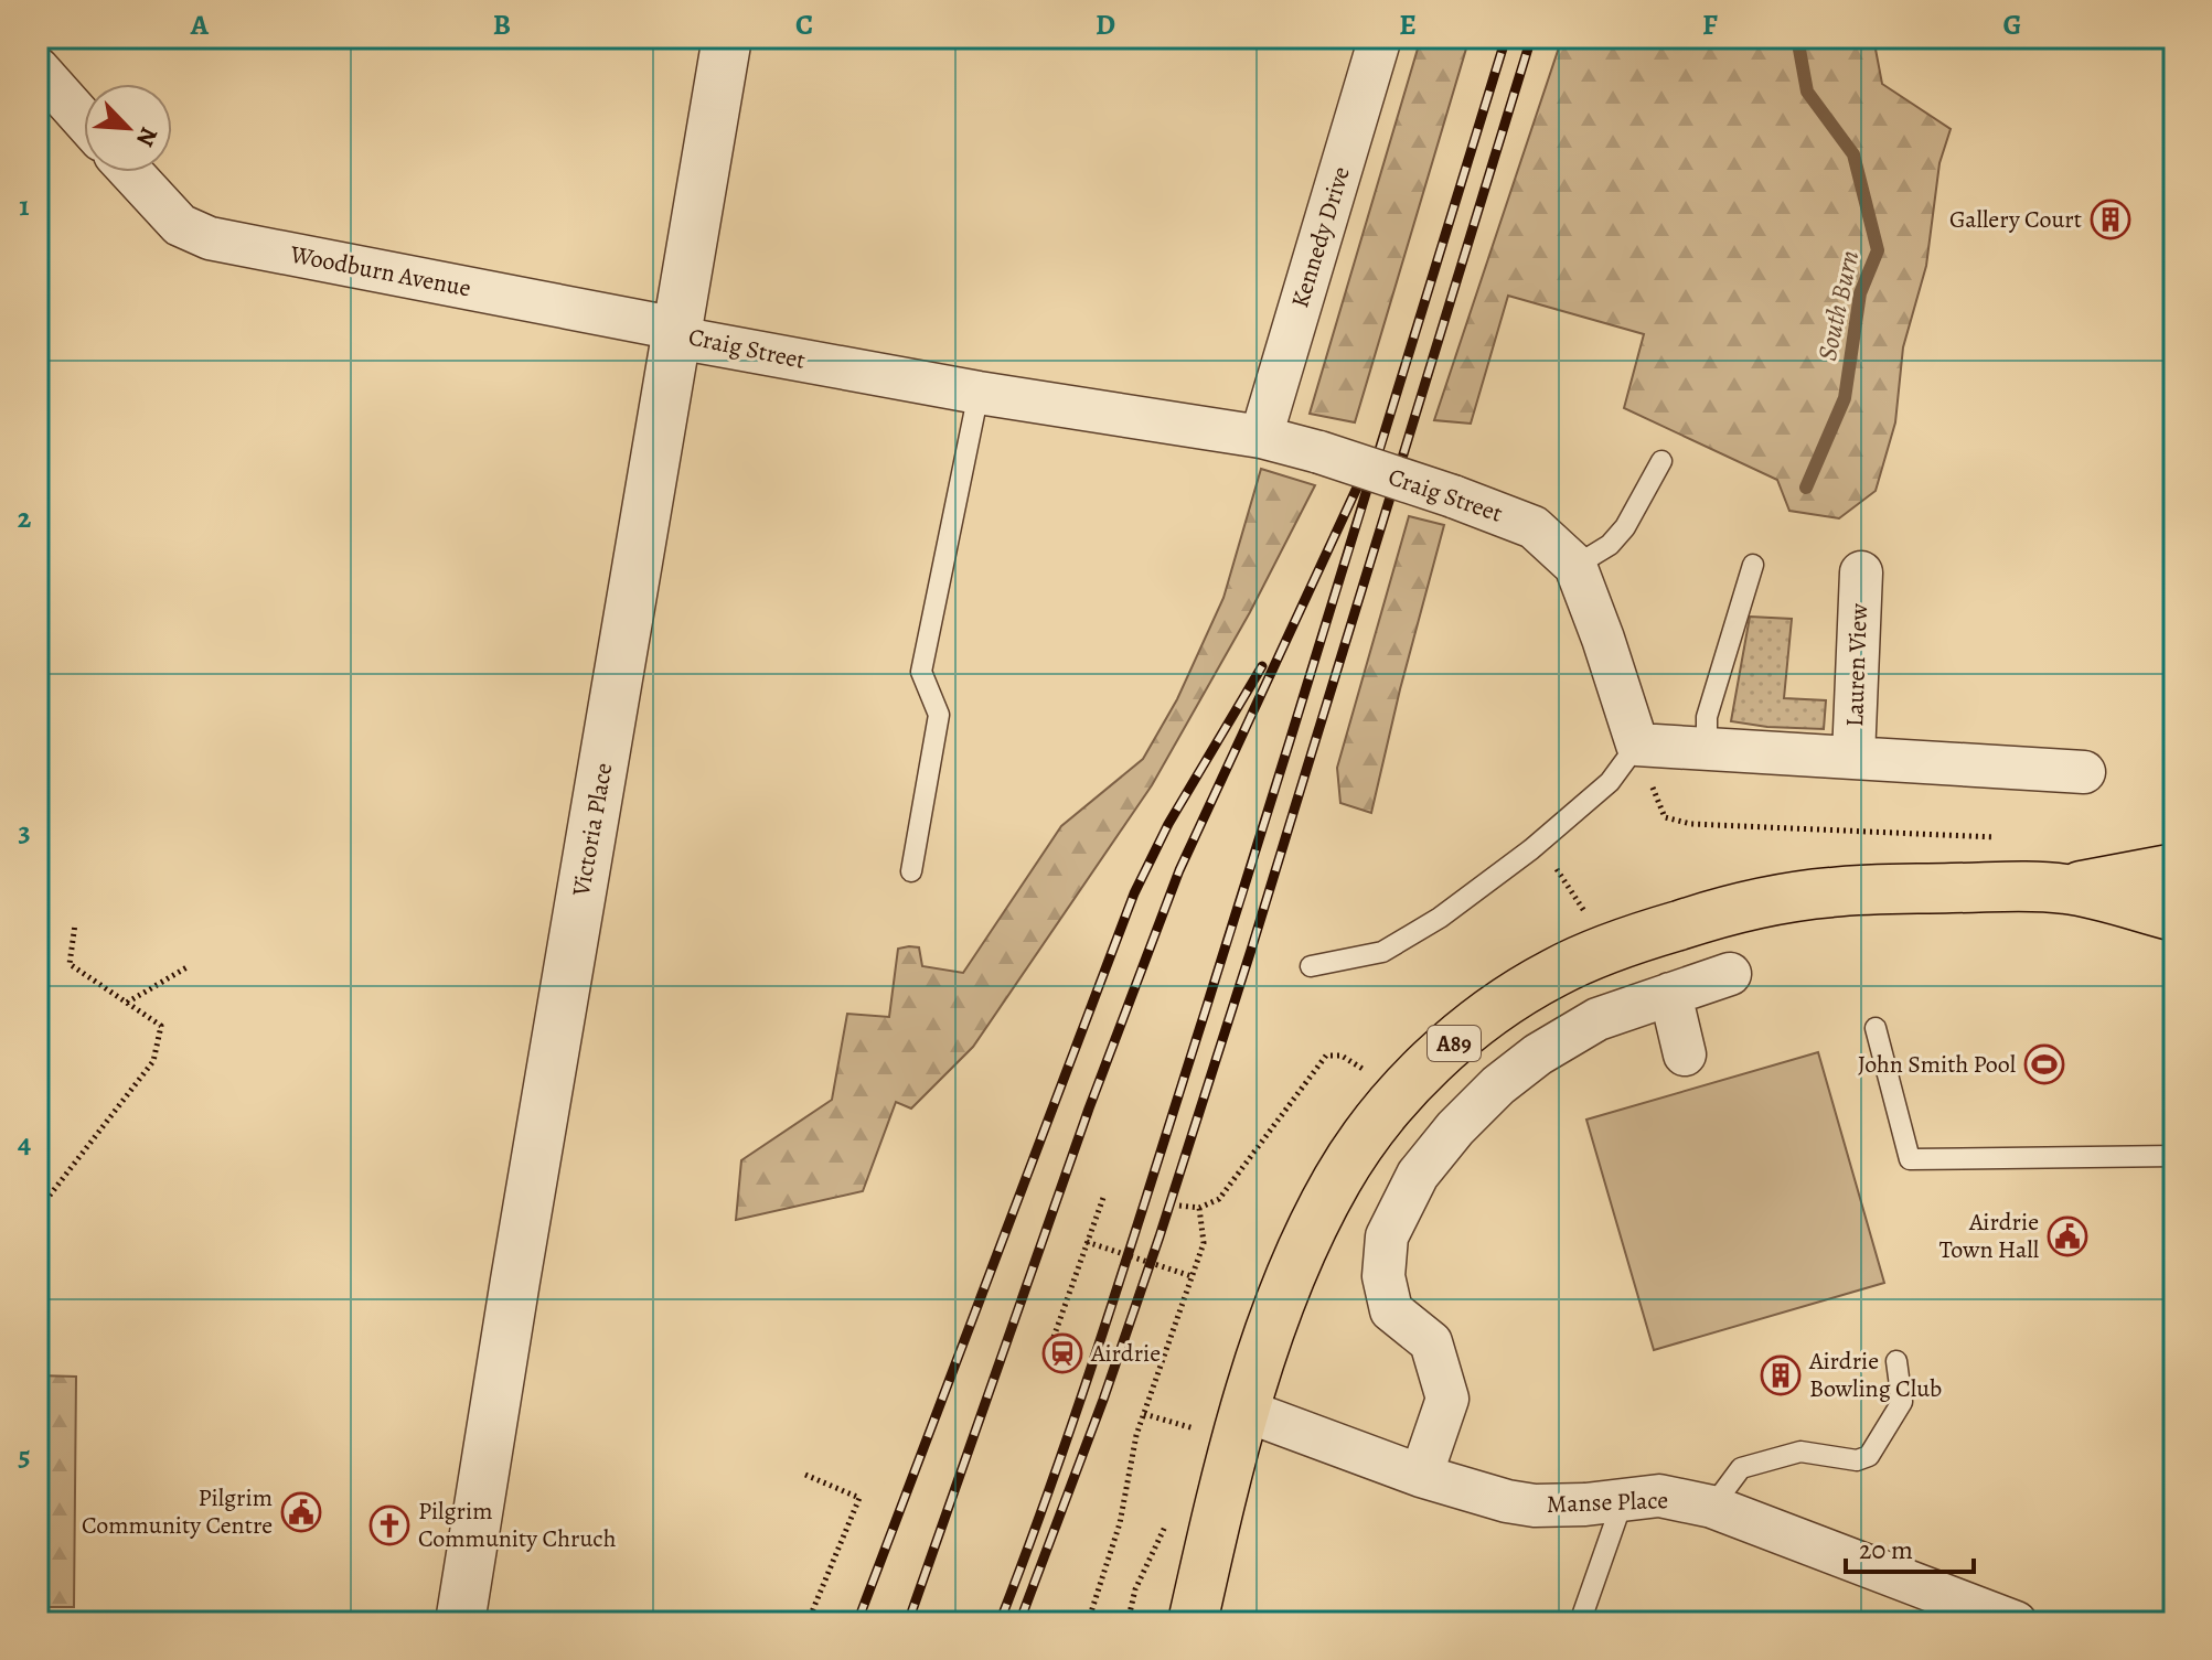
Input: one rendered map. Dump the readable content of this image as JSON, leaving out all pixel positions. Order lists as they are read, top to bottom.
{
  "streets": {
    "main road": ["A89"],
    "street": [
      "Kennedy Drive",
      "Woodburn Avenue",
      "Craig Street",
      "Lauren View",
      "Victoria Place",
      "Manse Place"
    ]
  },
  "crossings": [
    ["Kennedy Drive", "Craig Street"],
    ["Woodburn Avenue", "Craig Street"],
    ["Woodburn Avenue", "Victoria Place"],
    ["Craig Street", "Victoria Place"],
    ["A89", "Manse Place"]
  ],
  "water": ["South Burn"],
  "places": {
    "building": ["Gallery Court", "Airdrie Bowling Club"],
    "sports": ["John Smith Pool"],
    "public building": ["Airdrie Town Hall", "Pilgrim Community Centre"],
    "station": ["Airdrie"],
    "church": ["Pilgrim Community Chruch"]
  },
  "scale_bar": "20 m",
  "north": "bottom right",
  "grid": {
    "columns": [
      "A",
      "B",
      "C",
      "D",
      "E",
      "F",
      "G"
    ],
    "rows": [
      "1",
      "2",
      "3",
      "4",
      "5"
    ]
  }
}
